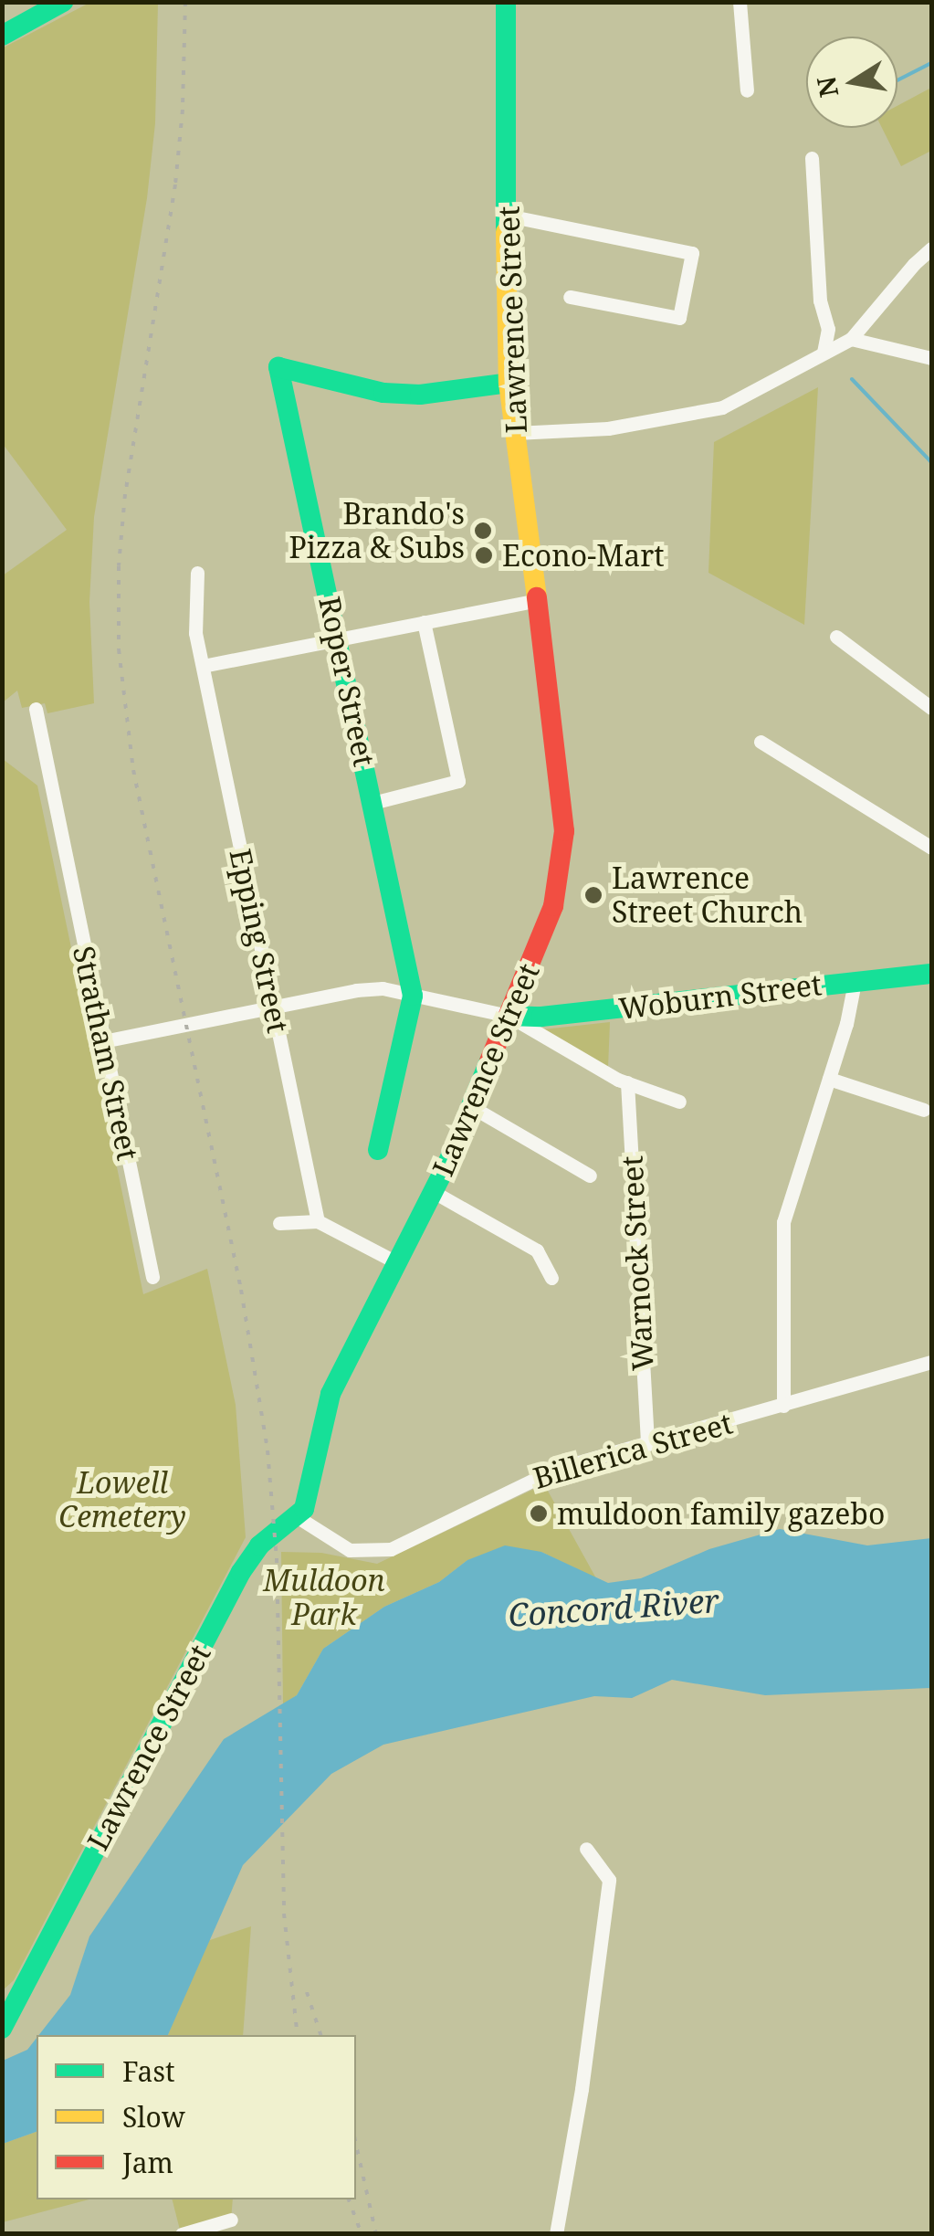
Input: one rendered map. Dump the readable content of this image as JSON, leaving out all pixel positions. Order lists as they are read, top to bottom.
{
  "streets": {
    "street": [
      "Lawrence Street",
      "Roper Street",
      "Epping Street",
      "Woburn Street",
      "Stratham Street",
      "Warnock Street",
      "Billerica Street"
    ]
  },
  "crossings": [
    ["Lawrence Street", "Roper Street"],
    ["Lawrence Street", "Woburn Street"],
    ["Lawrence Street", "Billerica Street"],
    ["Warnock Street", "Billerica Street"]
  ],
  "water": ["Concord River"],
  "parks": ["Lowell Cemetery", "Muldoon Park"],
  "places": [
    "Brando's Pizza & Subs",
    "Econo-Mart",
    "Lawrence Street Church",
    "muldoon family gazebo"
  ],
  "legend": ["Fast", "Slow", "Jam"],
  "north": "left"
}
